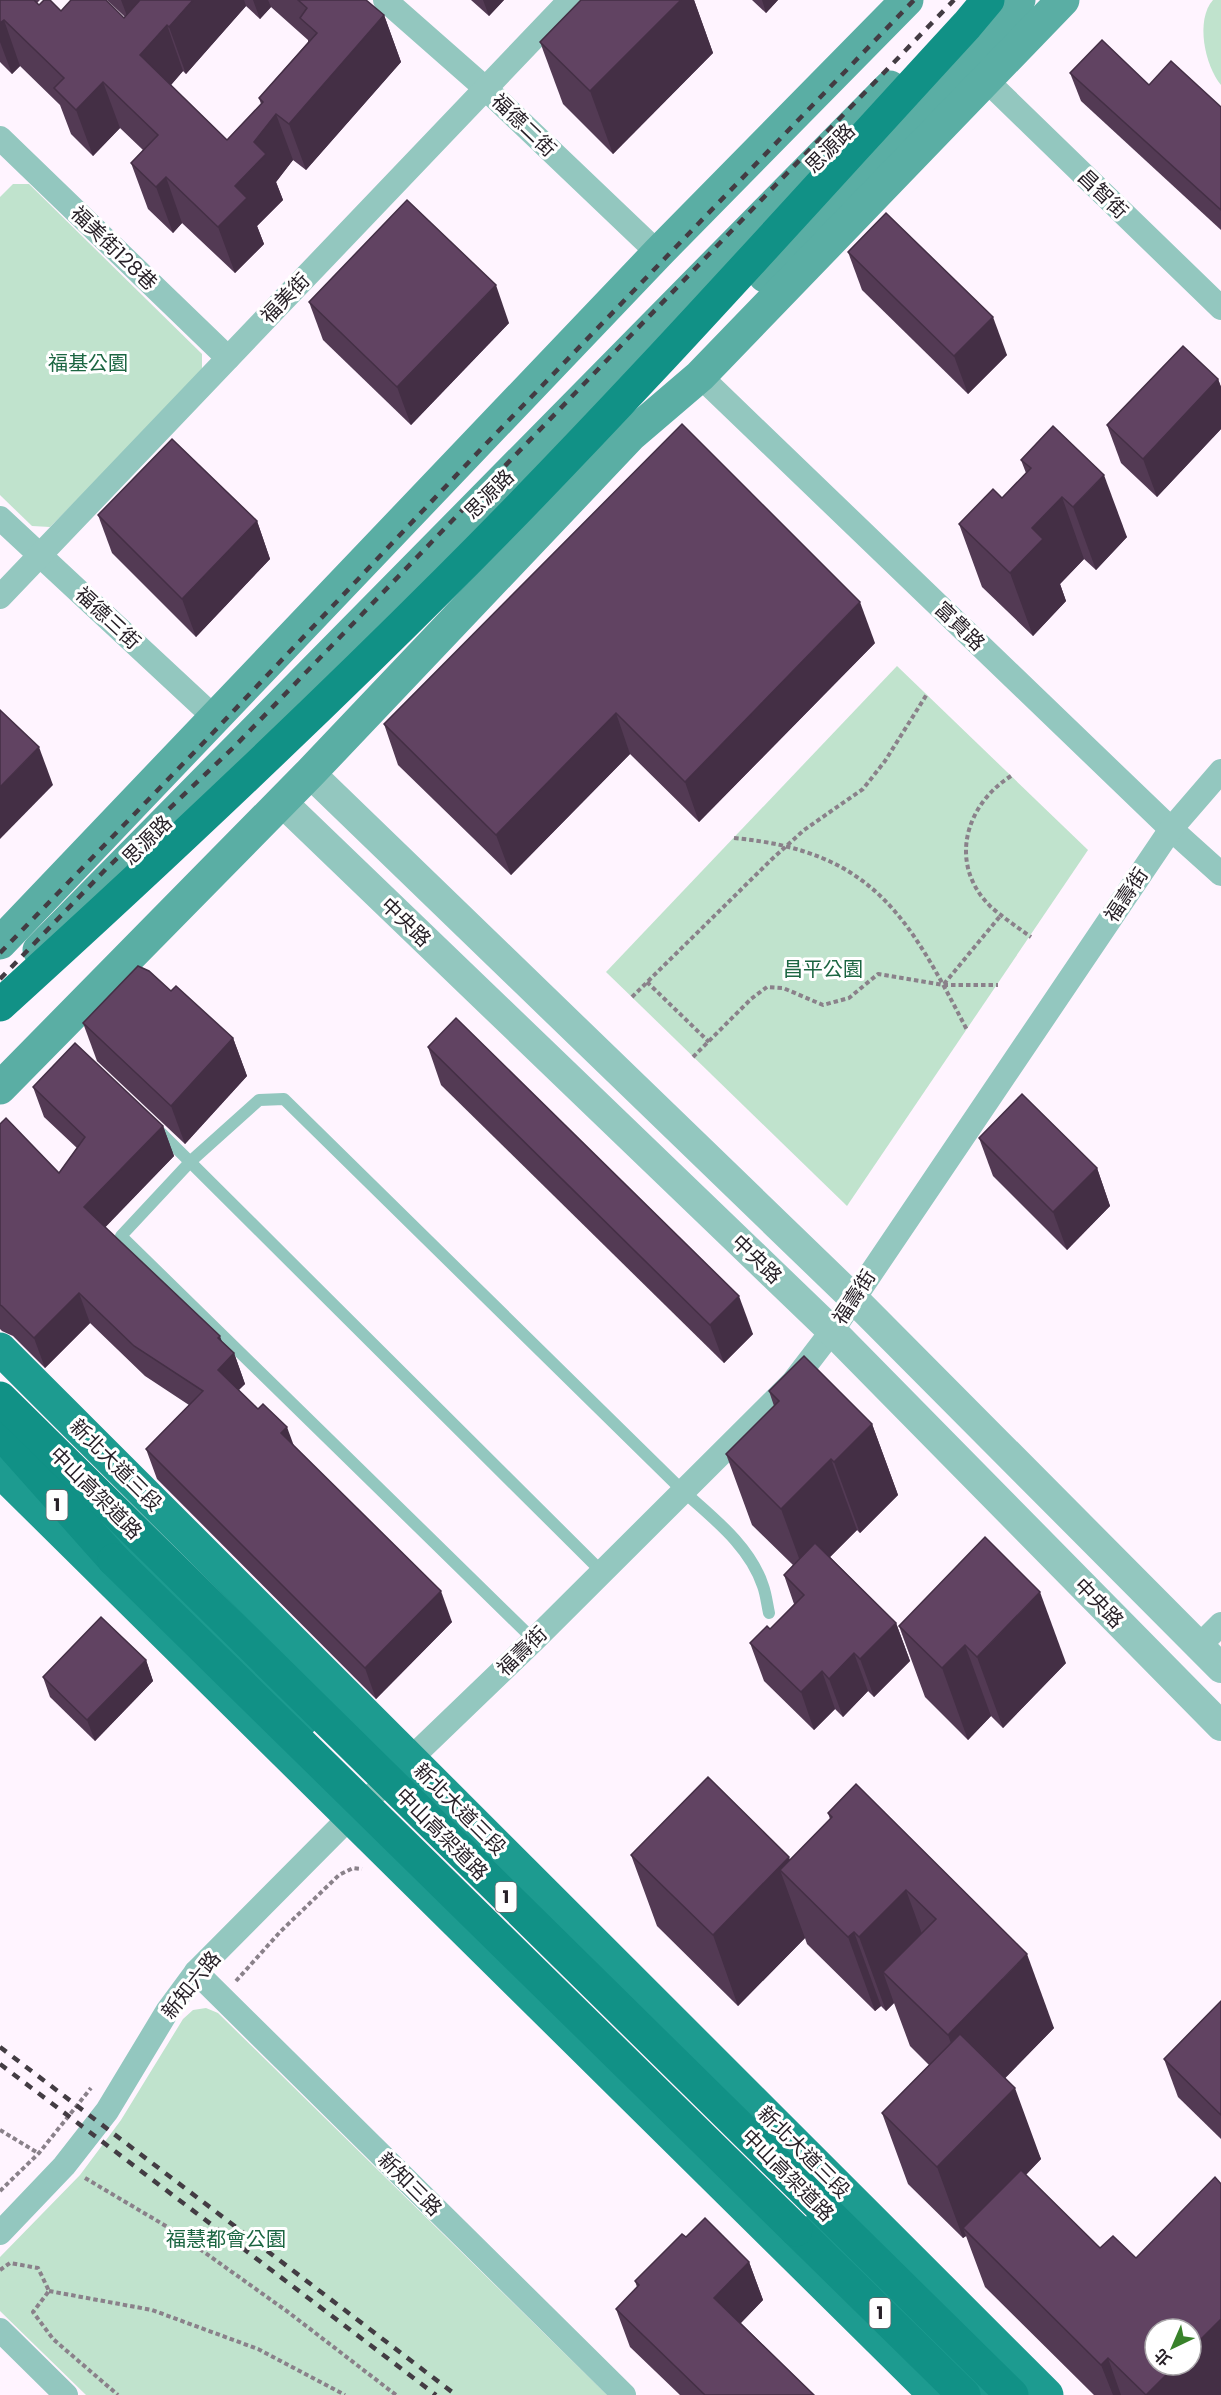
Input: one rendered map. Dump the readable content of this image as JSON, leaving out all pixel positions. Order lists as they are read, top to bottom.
{
  "streets": {
    "highway": ["中山高架道路", "1"],
    "main road": ["思源路", "新北大道三段"],
    "street": [
      "福德二街",
      "昌智街",
      "福美街128巷",
      "福美街",
      "福德三街",
      "富貴路",
      "福壽街",
      "中央路",
      "新知六路",
      "新知三路"
    ]
  },
  "crossings": [
    ["福德二街", "思源路"],
    ["福德二街", "福美街"],
    ["思源路", "昌智街"],
    ["思源路", "福德三街"],
    ["思源路", "富貴路"],
    ["思源路", "中央路"],
    ["福美街128巷", "福美街"],
    ["福美街", "福德三街"],
    ["富貴路", "福壽街"],
    ["福壽街", "中央路"],
    ["福壽街", "新北大道三段"],
    ["福壽街", "新知六路"],
    ["新北大道三段", "新知六路"],
    ["1", "新知六路"],
    ["新知六路", "新知三路"]
  ],
  "parks": ["福基公園", "昌平公園", "福慧都會公園"],
  "north": "bottom left"
}
